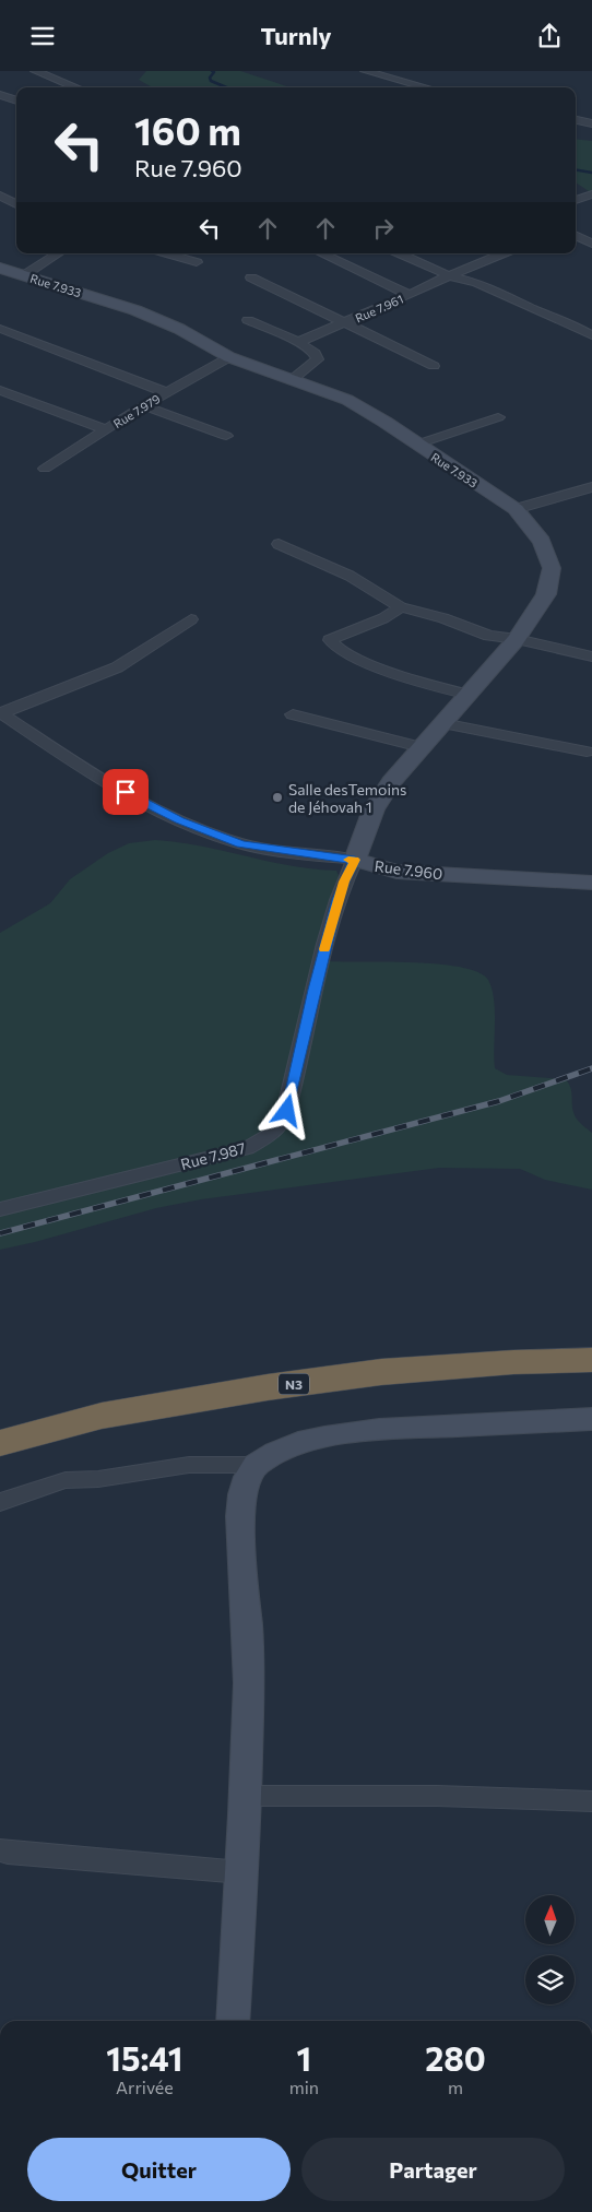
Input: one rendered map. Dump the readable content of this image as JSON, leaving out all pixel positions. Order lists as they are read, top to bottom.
{
  "streets": {
    "highway": ["N3"],
    "street": [
      "Rue 7.933",
      "Rue 7.961",
      "Rue 7.979",
      "Rue 7.960",
      "Rue 7.987"
    ]
  },
  "crossings": [
    ["Rue 7.933", "Rue 7.979"],
    ["Rue 7.933", "Rue 7.960"],
    ["Rue 7.933", "Rue 7.987"],
    ["Rue 7.960", "Rue 7.987"]
  ],
  "places": ["Salle desTemoins de Jéhovah 1"],
  "north": "top",
  "page": {
    "header": "Turnly",
    "turn": ["160 m", "Rue 7.960"],
    "eta": [
      "15:41",
      "Arrivée",
      "1",
      "min",
      "280",
      "m"
    ],
    "buttons": ["Quitter", "Partager"]
  }
}
